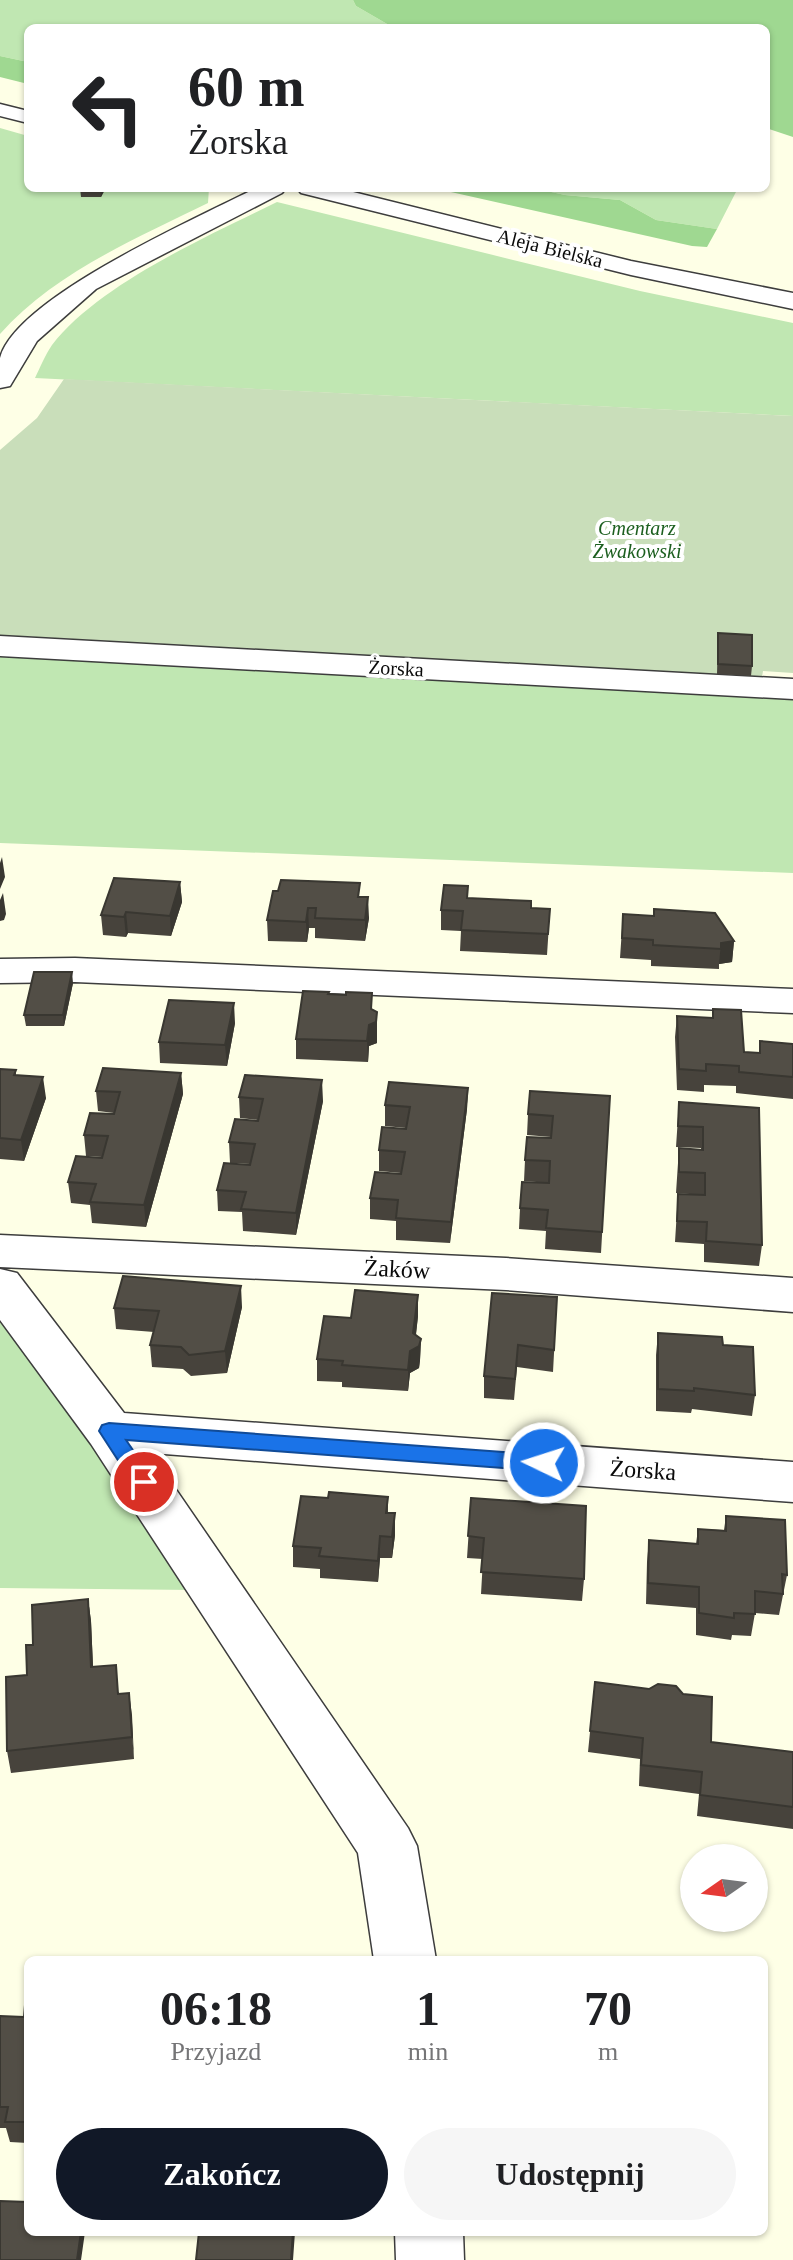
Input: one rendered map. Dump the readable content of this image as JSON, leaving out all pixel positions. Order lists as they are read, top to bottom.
{
  "streets": {
    "street": ["Aleja Bielska", "Żorska", "Żaków"]
  },
  "parks": ["Cmentarz Żwakowski"],
  "north": "left",
  "page": {
    "turn": ["60 m", "Żorska"],
    "eta": [
      "06:18",
      "Przyjazd",
      "1",
      "min",
      "70",
      "m"
    ],
    "buttons": ["Zakończ", "Udostępnij"]
  }
}
